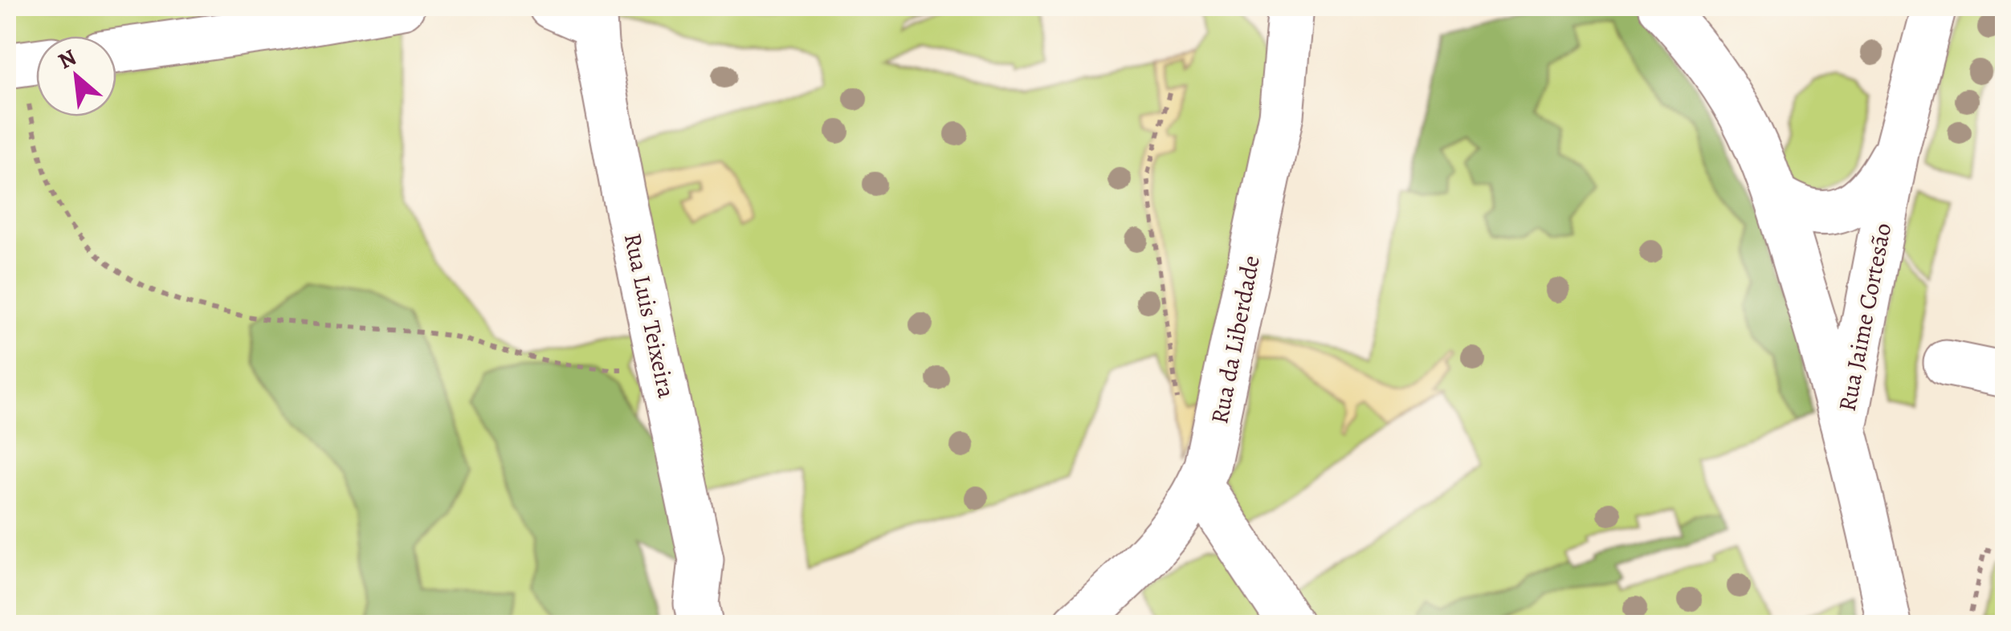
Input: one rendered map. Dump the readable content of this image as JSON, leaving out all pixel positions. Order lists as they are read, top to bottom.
{
  "streets": {
    "street": ["Rua Luis Teixeira", "Rua Jaime Cortesão", "Rua da Liberdade"]
  },
  "north": "top left"
}
